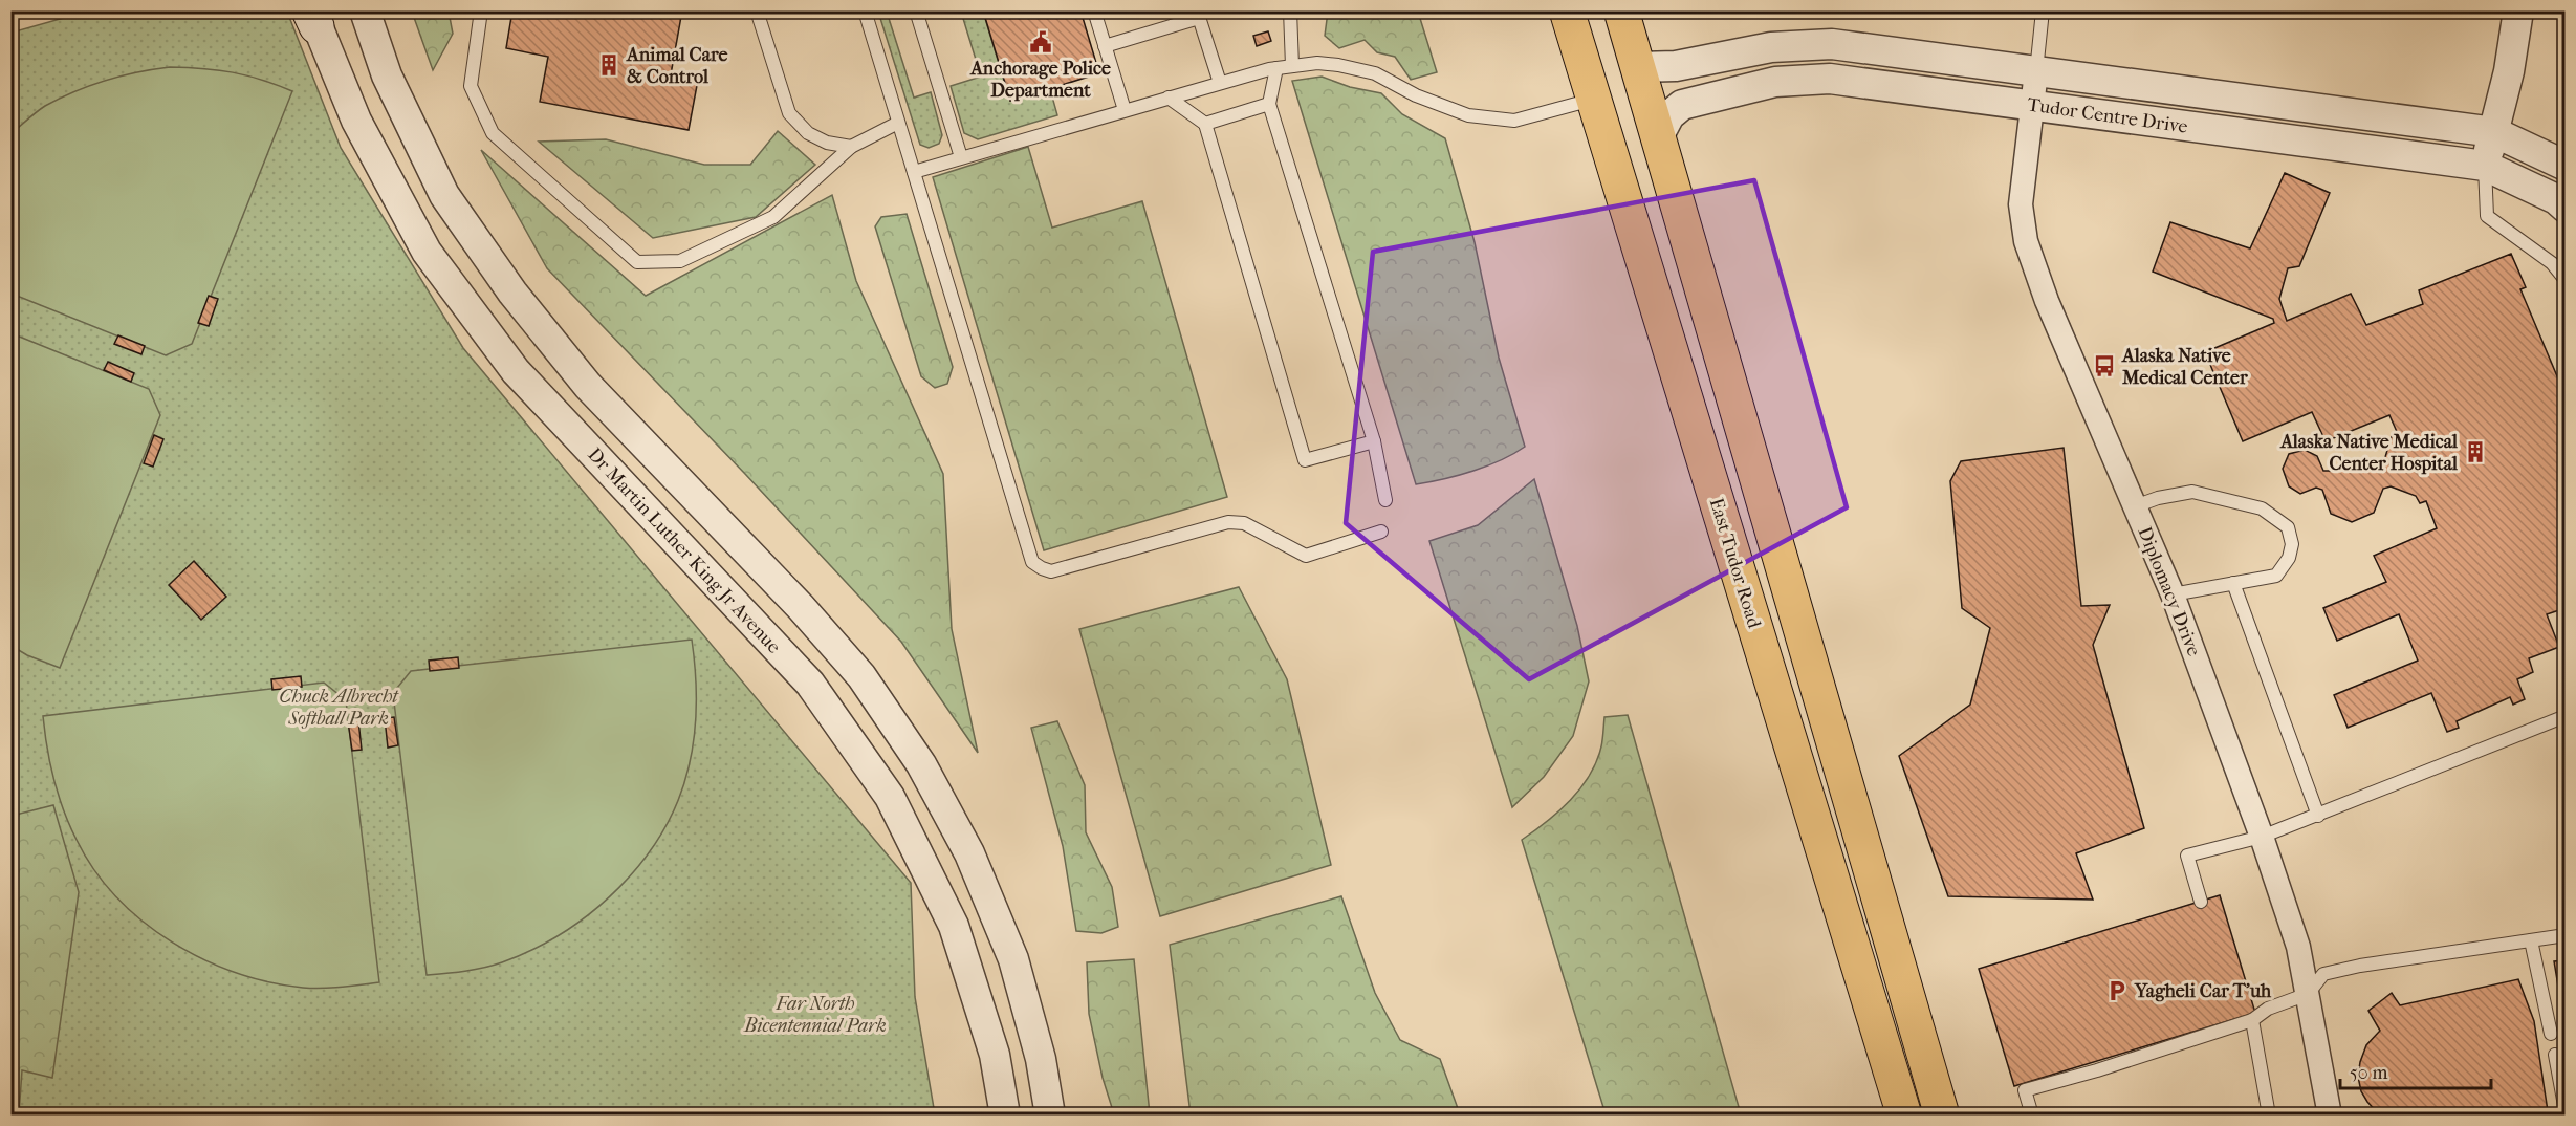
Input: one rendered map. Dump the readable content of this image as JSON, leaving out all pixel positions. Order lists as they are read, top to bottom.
{
  "streets": {
    "main road": ["East Tudor Road"],
    "street": ["Tudor Centre Drive", "Dr Martin Luther King Jr Avenue", "Diplomacy Drive"]
  },
  "crossings": [
    ["Tudor Centre Drive", "Diplomacy Drive"]
  ],
  "parks": ["Chuck Albrecht Softball Park", "Far North Bicentennial Park"],
  "places": {
    "public building": ["Anchorage Police Department"],
    "building": ["Animal Care & Control", "Alaska Native Medical Center Hospital"],
    "bus stop": ["Alaska Native Medical Center"],
    "parking": ["Yagheli Car T’uh"]
  },
  "scale_bar": "50 m"
}
